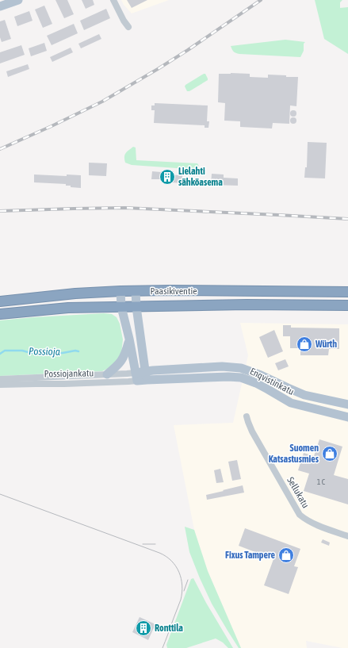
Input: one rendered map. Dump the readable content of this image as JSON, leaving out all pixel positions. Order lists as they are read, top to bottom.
{
  "streets": {
    "highway": ["Paasikiventie"],
    "main road": ["Enqvistinkatu"],
    "street": ["Possiojankatu", "Sellukatu"]
  },
  "crossings": [
    ["Possiojankatu", "Enqvistinkatu"]
  ],
  "water": ["Possioja"],
  "places": {
    "building": ["Lielahti sähköasema", "Ronttila"],
    "shop": ["Würth", "Suomen Katsastusmies", "Fixus Tampere"]
  },
  "house_numbers": ["1 C"]
}
